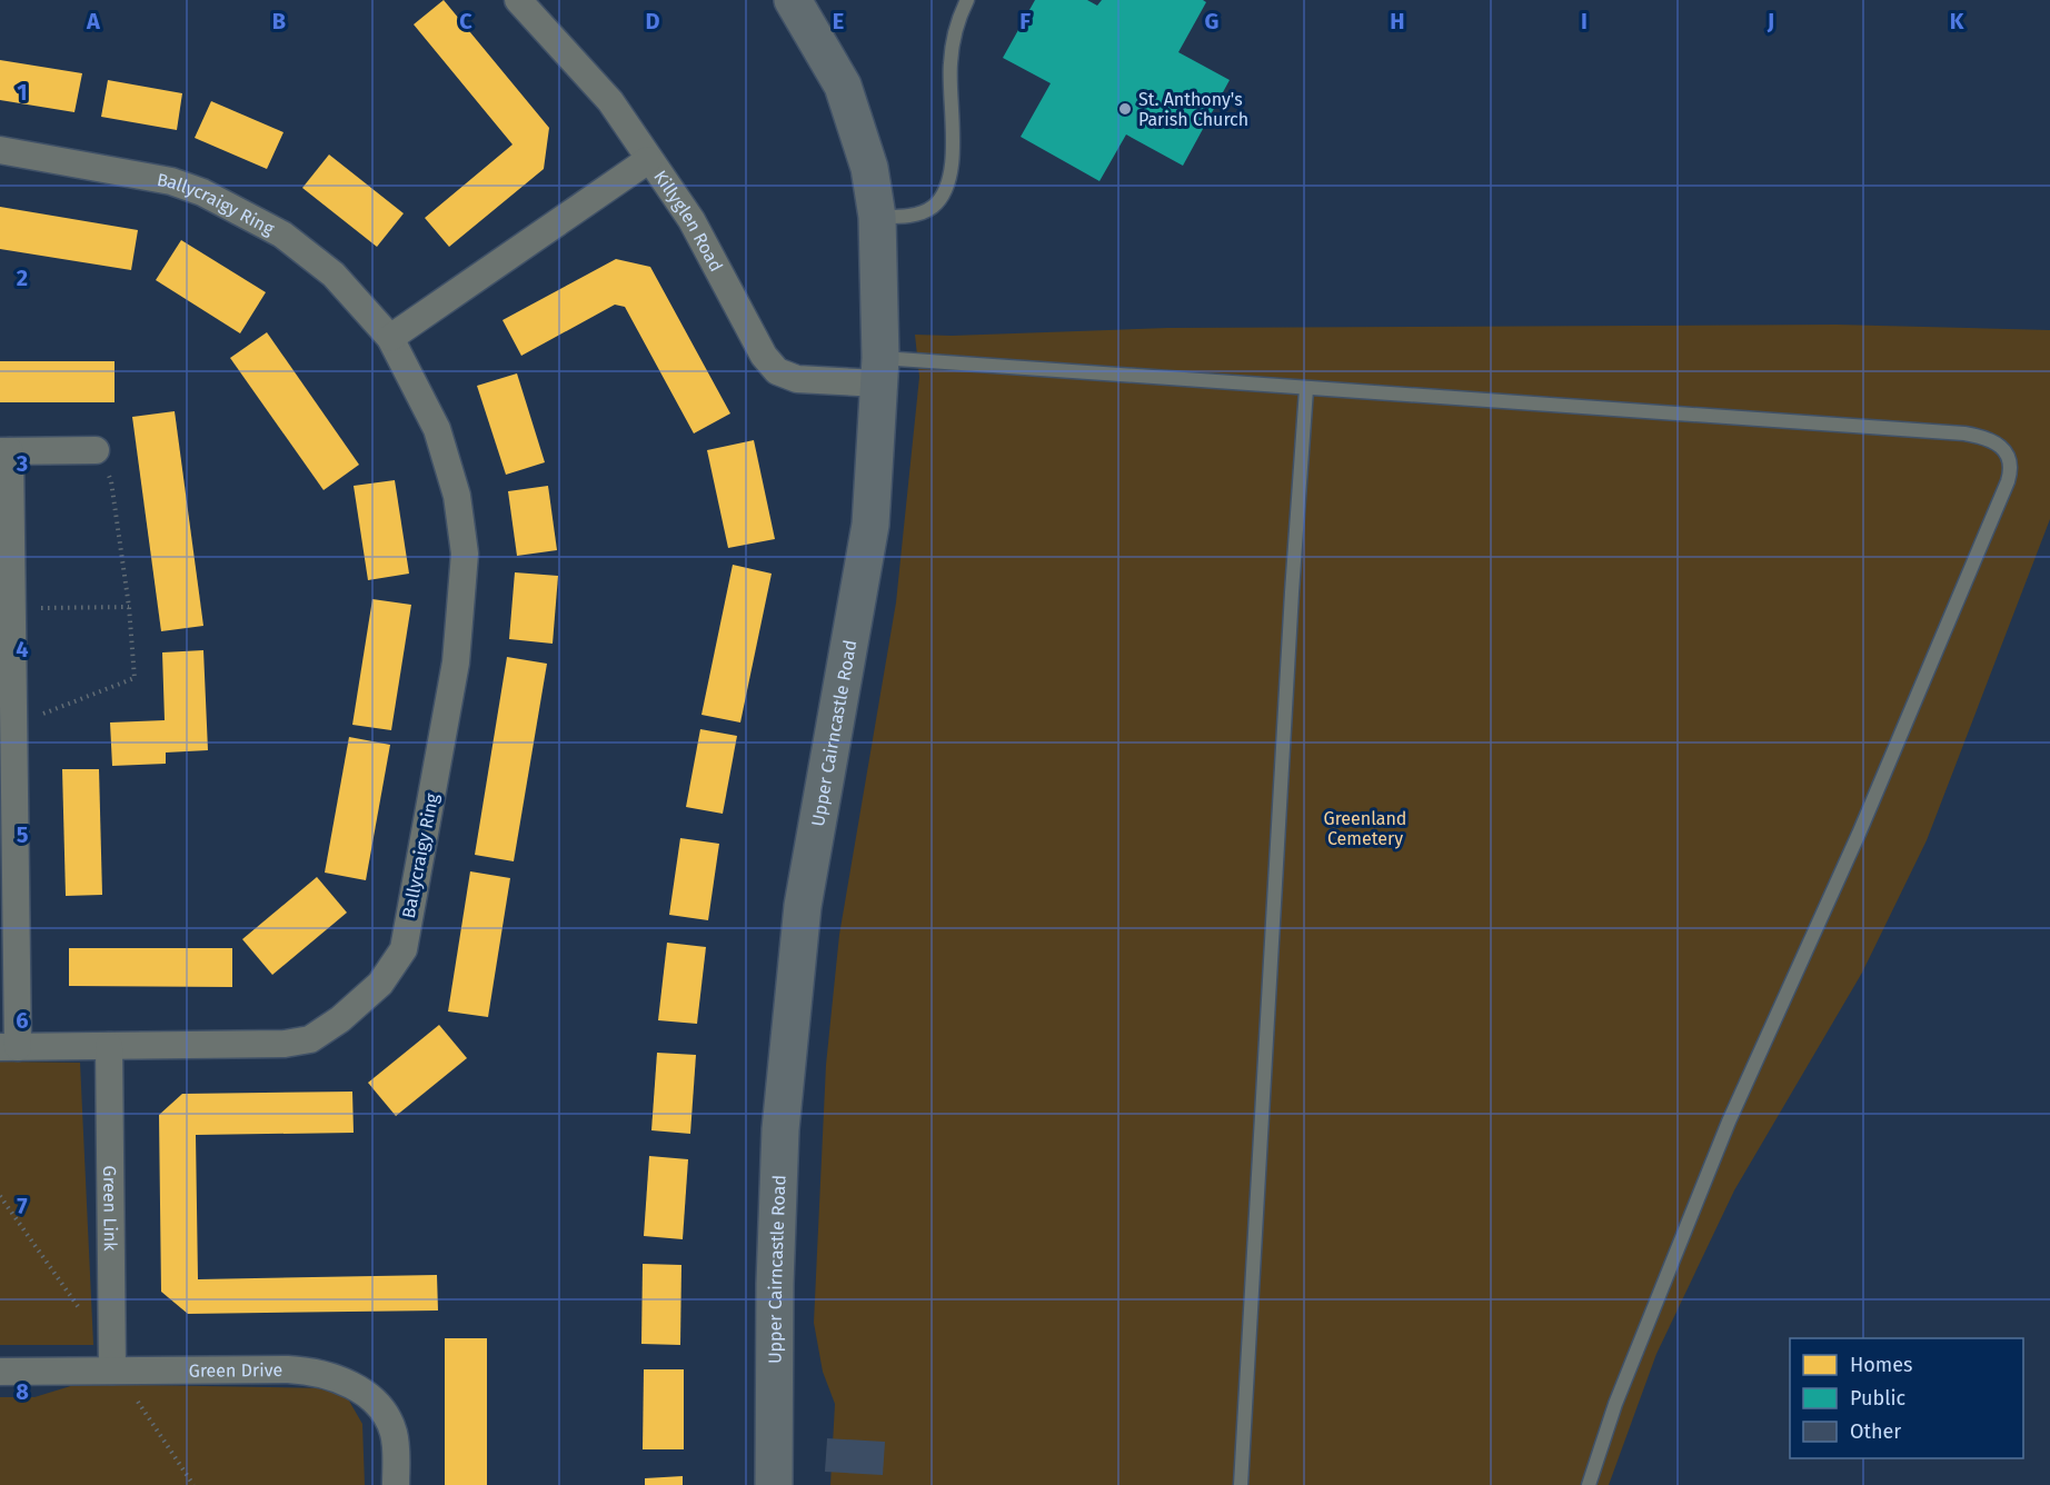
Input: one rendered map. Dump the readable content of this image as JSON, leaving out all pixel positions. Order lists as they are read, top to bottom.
{
  "streets": {
    "street": [
      "Ballycraigy Ring",
      "Killyglen Road",
      "Upper Cairncastle Road",
      "Green Link",
      "Green Drive"
    ]
  },
  "crossings": [
    ["Ballycraigy Ring", "Green Link"],
    ["Killyglen Road", "Upper Cairncastle Road"],
    ["Green Link", "Green Drive"]
  ],
  "parks": ["Greenland Cemetery"],
  "places": ["St. Anthony's Parish Church"],
  "legend": ["Homes", "Public", "Other"],
  "grid": {
    "columns": [
      "A",
      "B",
      "C",
      "D",
      "E",
      "F",
      "G",
      "H",
      "I",
      "J",
      "K"
    ],
    "rows": [
      "1",
      "2",
      "3",
      "4",
      "5",
      "6",
      "7",
      "8"
    ]
  }
}
